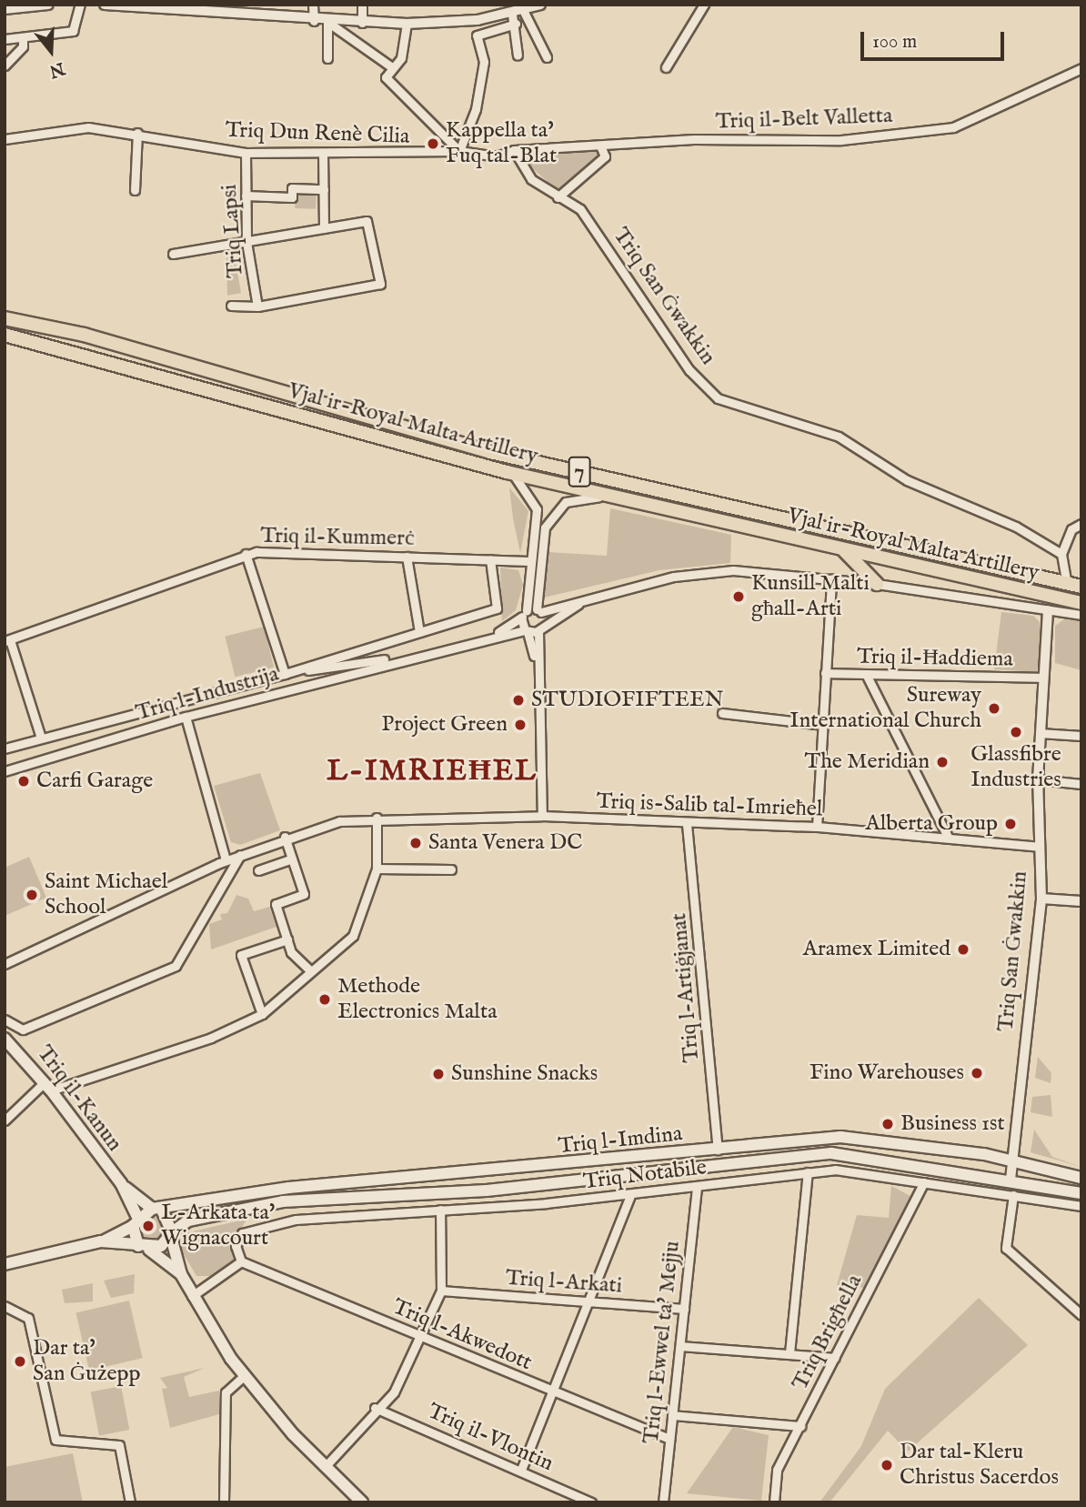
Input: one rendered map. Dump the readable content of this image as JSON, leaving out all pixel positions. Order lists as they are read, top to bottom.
{
  "streets": {
    "highway": ["Vjal ir-Royal Malta Artillery", "7"],
    "main road": ["Triq il-Kanun", "Triq l-Imdina"],
    "street": [
      "Triq il-Belt Valletta",
      "Triq Dun Renè Cilia",
      "Triq Lapsi",
      "Triq San Ġwakkin",
      "Triq il-Kummerċ",
      "Triq il-Ħaddiema",
      "Triq l-Industrija",
      "Triq is-Salib tal-Imrieħel",
      "Triq l-Artiġjanat",
      "Triq Notabile",
      "Triq l-Arkati",
      "Triq Brigħella",
      "Triq l-Akwedott",
      "Triq l-Ewwel ta' Mejju",
      "Triq il-Vlontin"
    ]
  },
  "crossings": [
    ["Triq il-Belt Valletta", "Triq Dun Renè Cilia"],
    ["Triq il-Belt Valletta", "Triq San Ġwakkin"],
    ["Triq Dun Renè Cilia", "Triq Lapsi"],
    ["Triq Dun Renè Cilia", "Triq San Ġwakkin"],
    ["Triq San Ġwakkin", "Triq il-Ħaddiema"],
    ["Triq San Ġwakkin", "Triq is-Salib tal-Imrieħel"],
    ["Triq San Ġwakkin", "Triq l-Imdina"],
    ["Vjal ir-Royal Malta Artillery", "7"],
    ["Triq il-Kummerċ", "Triq l-Industrija"],
    ["Triq is-Salib tal-Imrieħel", "Triq l-Artiġjanat"],
    ["Triq l-Artiġjanat", "Triq l-Imdina"],
    ["Triq il-Kanun", "Triq l-Imdina"],
    ["Triq Notabile", "Triq Brigħella"],
    ["Triq Notabile", "Triq l-Akwedott"],
    ["Triq Notabile", "Triq l-Ewwel ta' Mejju"],
    ["Triq l-Arkati", "Triq l-Ewwel ta' Mejju"],
    ["Triq l-Akwedott", "Triq l-Ewwel ta' Mejju"]
  ],
  "districts": ["L-IMRIEĦEL"],
  "places": [
    "Kappella ta' Fuq tal-Blat",
    "Kunsill Malti għall-Arti",
    "STUDIOFIFTEEN",
    "Sureway International Church",
    "Project Green",
    "Glassfibre Industries",
    "The Meridian",
    "Carfi Garage",
    "Alberta Group",
    "Santa Venera DC",
    "Saint Michael School",
    "Aramex Limited",
    "Methode Electronics Malta",
    "Fino Warehouses",
    "Sunshine Snacks",
    "Business 1st",
    "L-Arkata ta' Wignacourt",
    "Dar ta' San Ġużepp",
    "Dar tal-Kleru Christus Sacerdos"
  ],
  "scale_bar": "100 m",
  "north": "bottom"
}
